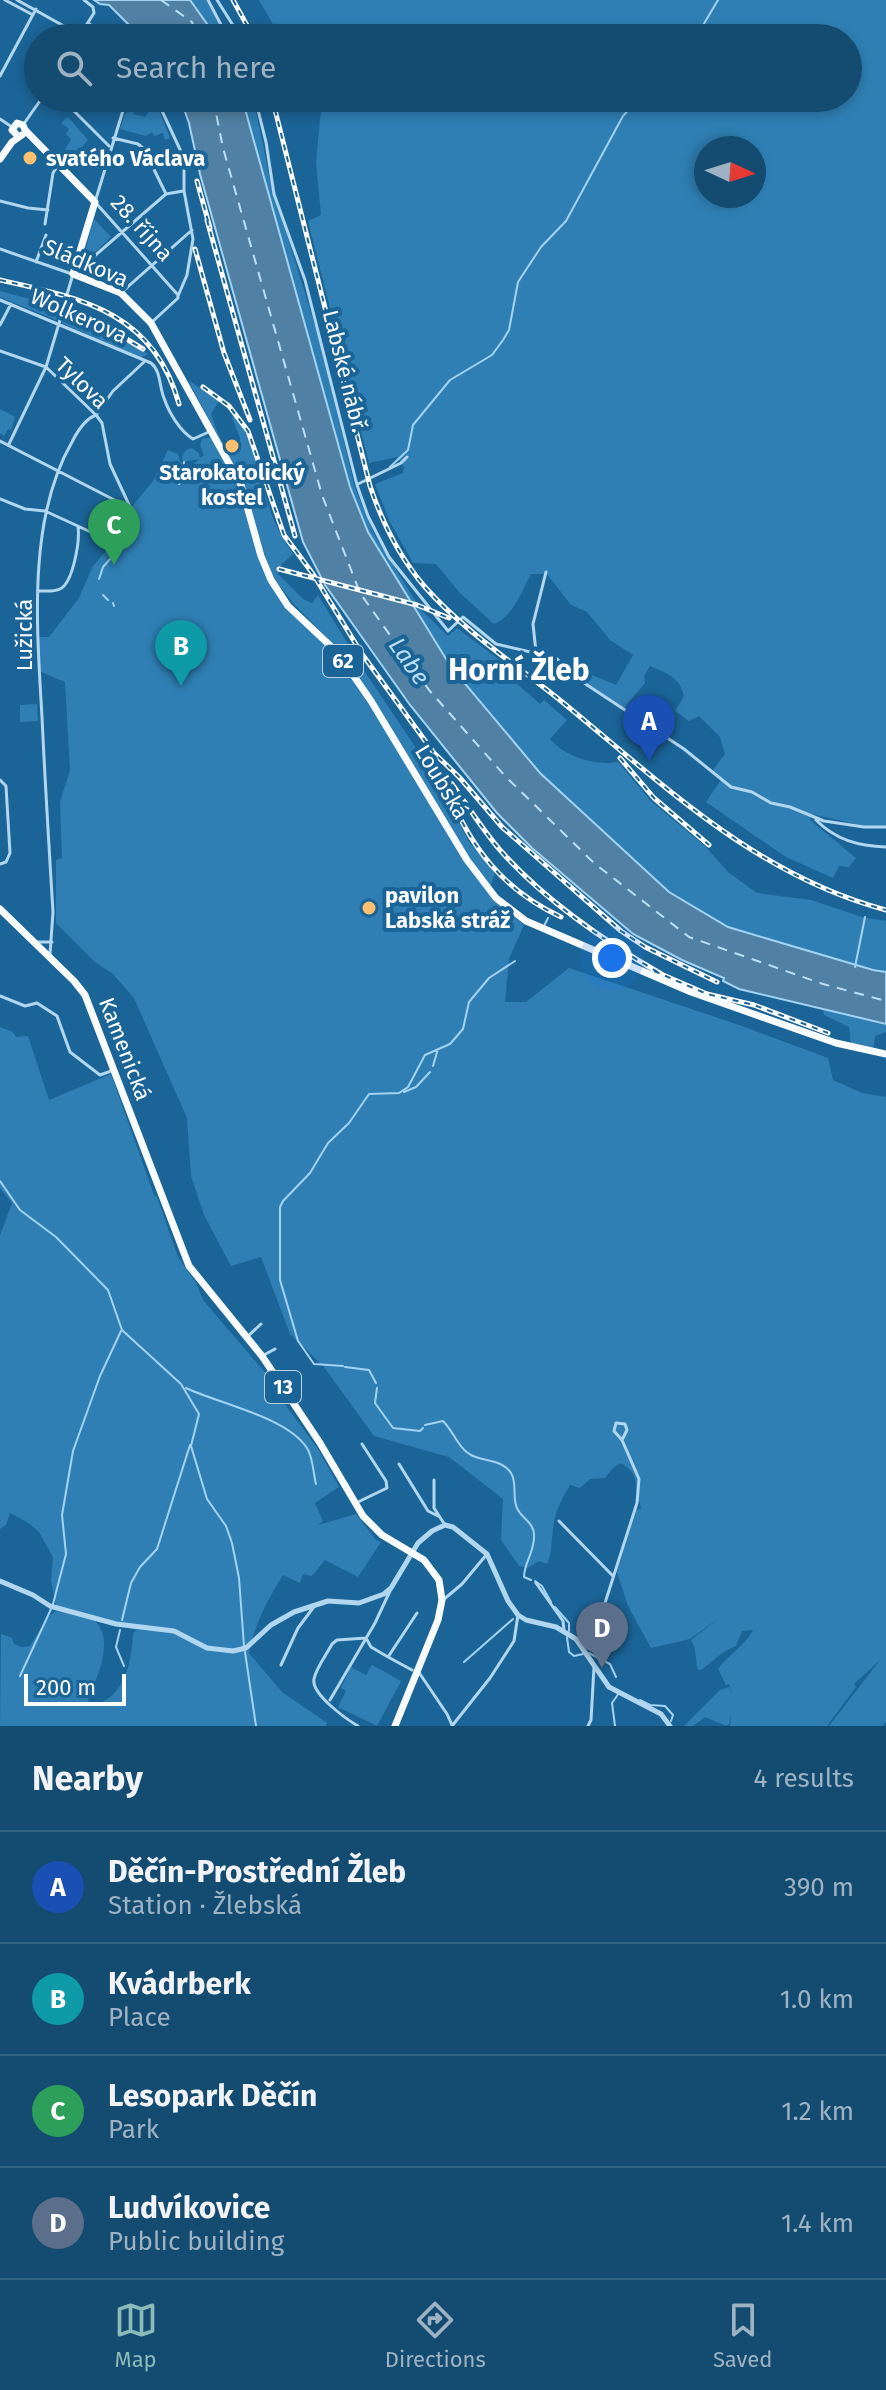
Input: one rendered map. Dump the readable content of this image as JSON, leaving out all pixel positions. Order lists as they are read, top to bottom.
{
  "streets": {
    "main road": [
      "28. října",
      "Sládkova",
      "62",
      "Loubská",
      "Kamenická",
      "13"
    ],
    "street": [
      "Wolkerova",
      "Labské nábř.",
      "Tylova",
      "Lužická"
    ]
  },
  "crossings": [
    ["Sládkova", "Loubská"],
    ["Wolkerova", "Lužická"],
    ["Tylova", "Lužická"],
    ["Lužická", "Kamenická"],
    ["Kamenická", "13"]
  ],
  "districts": ["Horní Žleb"],
  "water": ["Labe"],
  "places": ["svatého Václava", "Starokatolický kostel", "pavilon Labská stráž"],
  "scale_bar": "200 m",
  "north": "right",
  "page": {
    "search": "Search here",
    "pins": [
      "C",
      "B",
      "A",
      "D"
    ],
    "scale": "200 m",
    "heading": ["Nearby", "4 results"],
    "list": [
      {
        "mark": "A",
        "name": "Děčín-Prostřední Žleb",
        "note": "Station · Žlebská",
        "value": "390 m"
      },
      {
        "mark": "B",
        "name": "Kvádrberk",
        "note": "Place",
        "value": "1.0 km"
      },
      {
        "mark": "C",
        "name": "Lesopark Děčín",
        "note": "Park",
        "value": "1.2 km"
      },
      {
        "mark": "D",
        "name": "Ludvíkovice",
        "note": "Public building",
        "value": "1.4 km"
      }
    ],
    "nav": ["Map", "Directions", "Saved"]
  }
}
